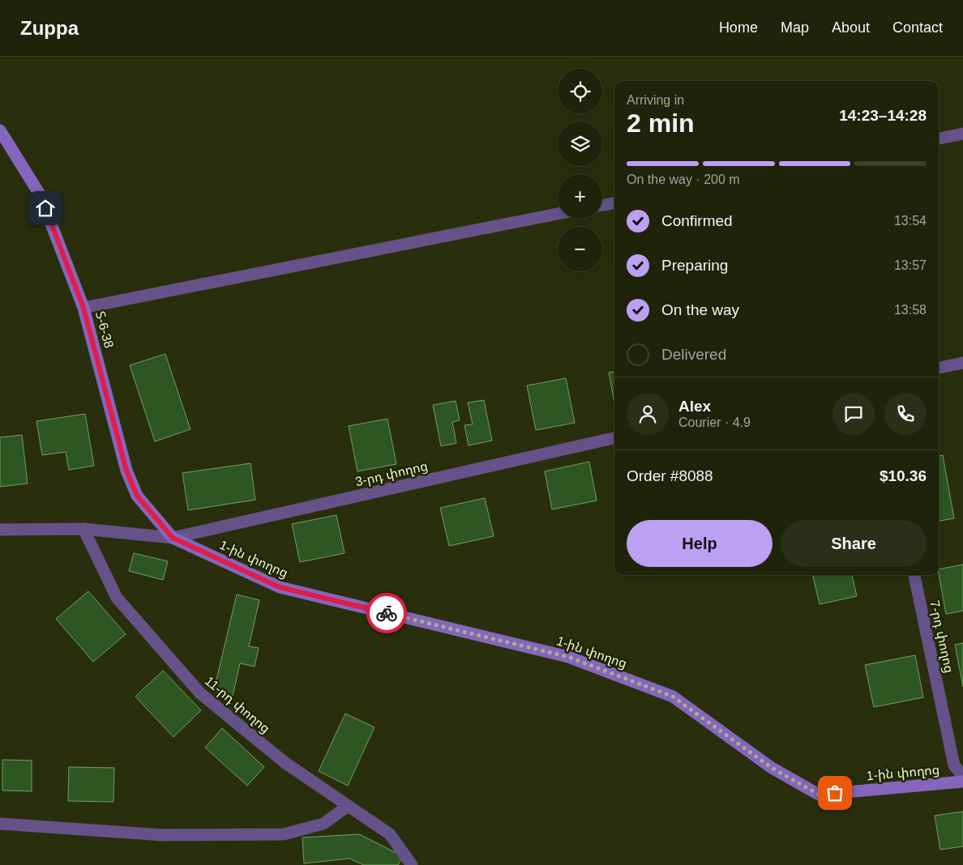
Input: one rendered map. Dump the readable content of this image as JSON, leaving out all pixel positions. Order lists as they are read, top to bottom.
{
  "streets": {
    "main road": ["Տ-6-38", "1-ին փողոց"],
    "street": ["3-րդ փողոց", "7-րդ փողոց", "11-րդ փողոց"]
  },
  "crossings": [
    ["Տ-6-38", "3-րդ փողոց"],
    ["Տ-6-38", "1-ին փողոց"],
    ["3-րդ փողոց", "1-ին փողոց"],
    ["3-րդ փողոց", "11-րդ փողոց"]
  ],
  "page": {
    "header": "Zuppa",
    "nav": [
      "Home",
      "Map",
      "About",
      "Contact"
    ],
    "map_buttons": ["+", "−"],
    "heading": ["2 min", "Arriving in", "14:23–14:28"],
    "panel": [
      "Alex",
      "Courier · 4.9",
      "Order #8088",
      "$10.36"
    ],
    "bar": "On the way · 200 m",
    "list": [
      ["Confirmed", "13:54"],
      ["Preparing", "13:57"],
      ["On the way", "13:58"],
      "Delivered"
    ],
    "buttons": ["Help", "Share"]
  }
}
